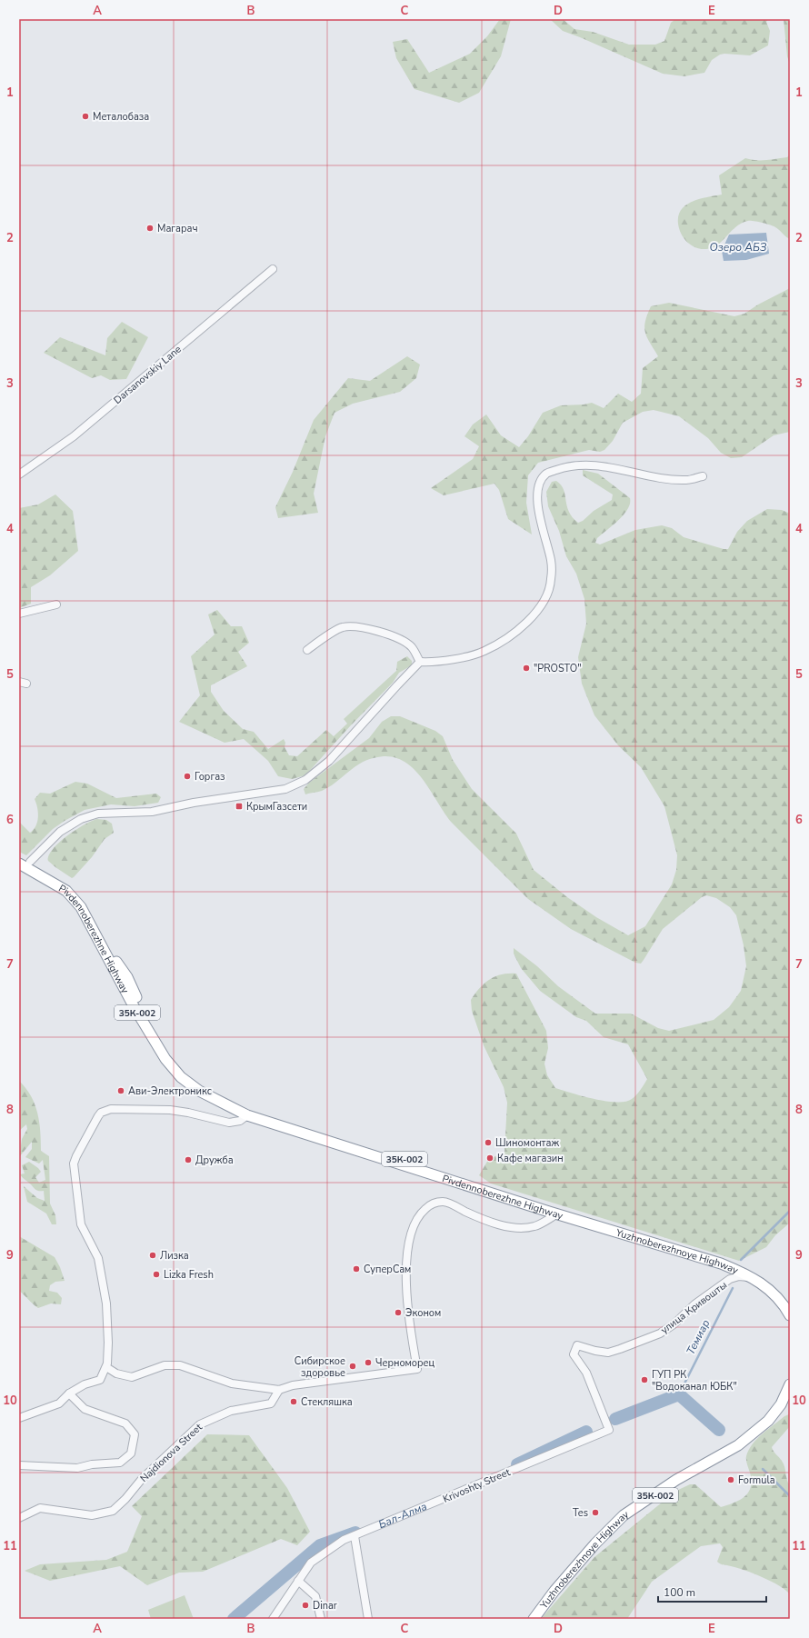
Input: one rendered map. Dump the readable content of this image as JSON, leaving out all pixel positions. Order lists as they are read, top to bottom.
{
  "streets": {
    "highway": ["Pivdennoberezhne Highway", "35К-002", "Yuzhnoberezhnoye Highway"],
    "street": ["Darsanovskiy Lane", "улица Кривошты", "Najdionova Street"]
  },
  "crossings": [
    ["Pivdennoberezhne Highway", "Yuzhnoberezhnoye Highway"],
    ["Yuzhnoberezhnoye Highway", "улица Кривошты"]
  ],
  "water": ["Озеро АБЗ", "Темиар", "Бал-Алма"],
  "places": {
    "other": [
      "Металобаза",
      "Магарач",
      "\"PROSTO\"",
      "Горгаз",
      "Ави-Электроникс",
      "Шиномонтаж",
      "Кафе магазин",
      "Дружба",
      "Лизка",
      "СуперСам",
      "Lizka Fresh",
      "Эконом",
      "Черноморец",
      "Сибирское здоровье",
      "ГУП РК \"Водоканал ЮБК\"",
      "Стекляшка",
      "Formula",
      "Tes",
      "Dinar"
    ],
    "transit": ["КрымГазсети"]
  },
  "scale_bar": "100 m",
  "grid": {
    "columns": [
      "A",
      "B",
      "C",
      "D",
      "E"
    ],
    "rows": [
      "1",
      "2",
      "3",
      "4",
      "5",
      "6",
      "7",
      "8",
      "9",
      "10",
      "11"
    ]
  }
}
